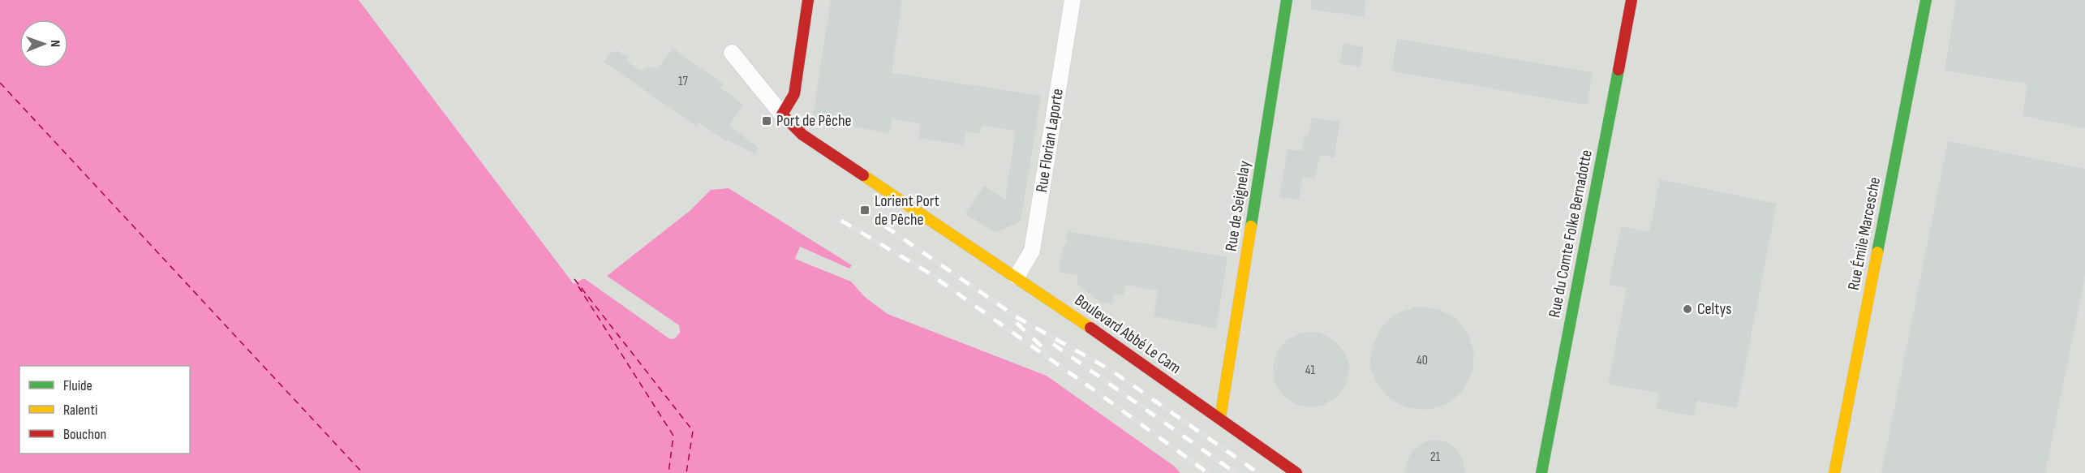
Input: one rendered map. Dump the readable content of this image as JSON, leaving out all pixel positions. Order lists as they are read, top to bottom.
{
  "streets": {
    "street": [
      "Rue Florian Laporte",
      "Rue de Seignelay",
      "Rue du Comte Folke Bernadotte",
      "Rue Émile Marcesche",
      "Boulevard Abbé Le Cam"
    ]
  },
  "crossings": [
    ["Rue Florian Laporte", "Boulevard Abbé Le Cam"],
    ["Rue de Seignelay", "Boulevard Abbé Le Cam"]
  ],
  "places": {
    "transit": ["Port de Pêche", "Lorient Port de Pêche"],
    "other": ["Celtys"]
  },
  "house_numbers": [
    "17",
    "40",
    "41",
    "21"
  ],
  "legend": ["Fluide", "Ralenti", "Bouchon"],
  "north": "right"
}
